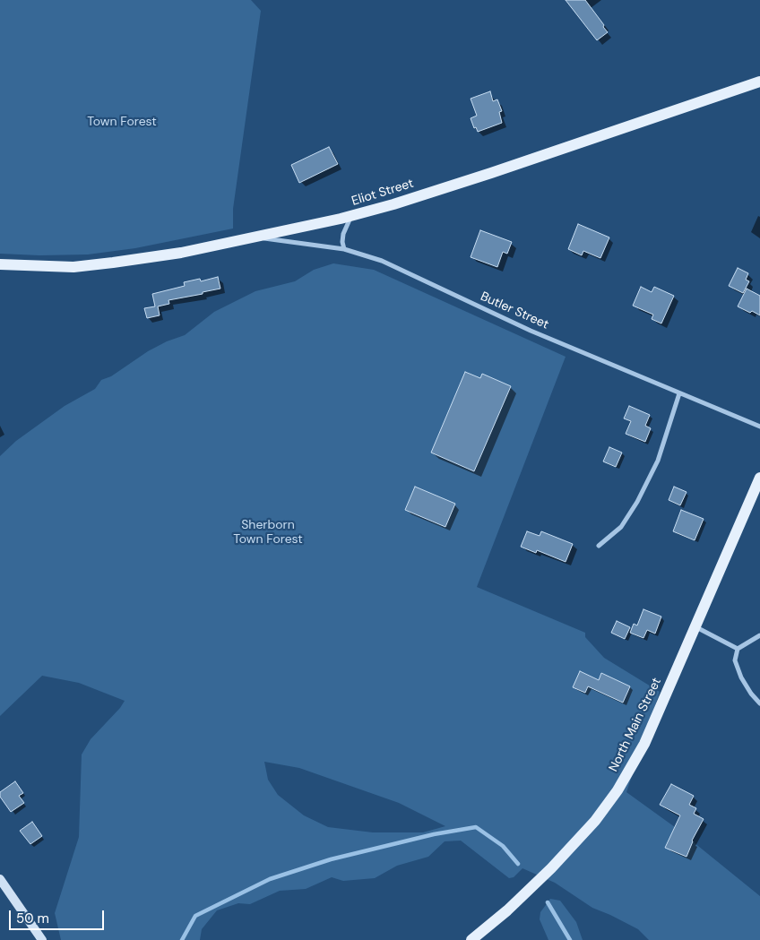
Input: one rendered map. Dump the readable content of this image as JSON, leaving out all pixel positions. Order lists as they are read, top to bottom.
{
  "streets": {
    "main road": ["Eliot Street", "North Main Street"],
    "street": ["Butler Street"]
  },
  "crossings": [
    ["Eliot Street", "Butler Street"]
  ],
  "parks": ["Town Forest", "Sherborn Town Forest"],
  "scale_bar": "50 m"
}
